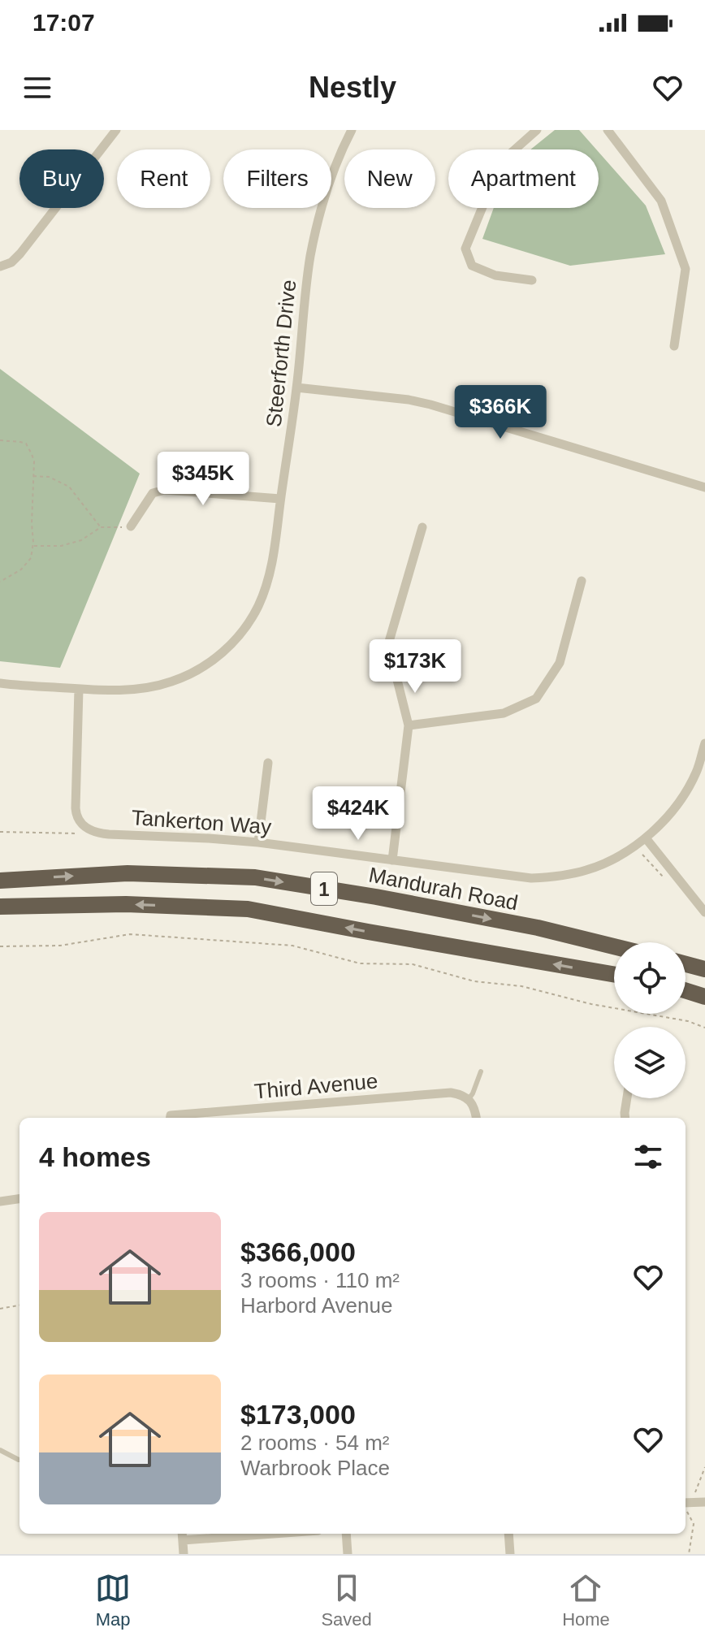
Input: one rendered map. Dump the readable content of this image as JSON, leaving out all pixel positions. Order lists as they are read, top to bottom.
{
  "streets": {
    "highway": ["1", "Mandurah Road"],
    "street": ["Steerforth Drive", "Tankerton Way", "Third Avenue"]
  },
  "crossings": [
    ["Steerforth Drive", "Tankerton Way"]
  ],
  "page": {
    "status": "17:07",
    "header": "Nestly",
    "chip": [
      "Buy",
      "Rent",
      "Filters",
      "New",
      "Apartment"
    ],
    "price": [
      "$366K",
      "$345K",
      "$173K",
      "$424K"
    ],
    "heading": "4 homes",
    "list": [
      {
        "name": "$366,000",
        "note": "3 rooms · 110 m² · Harbord Avenue"
      },
      {
        "name": "$173,000",
        "note": "2 rooms · 54 m² · Warbrook Place"
      }
    ],
    "tabs": ["Map", "Saved", "Home"]
  }
}
